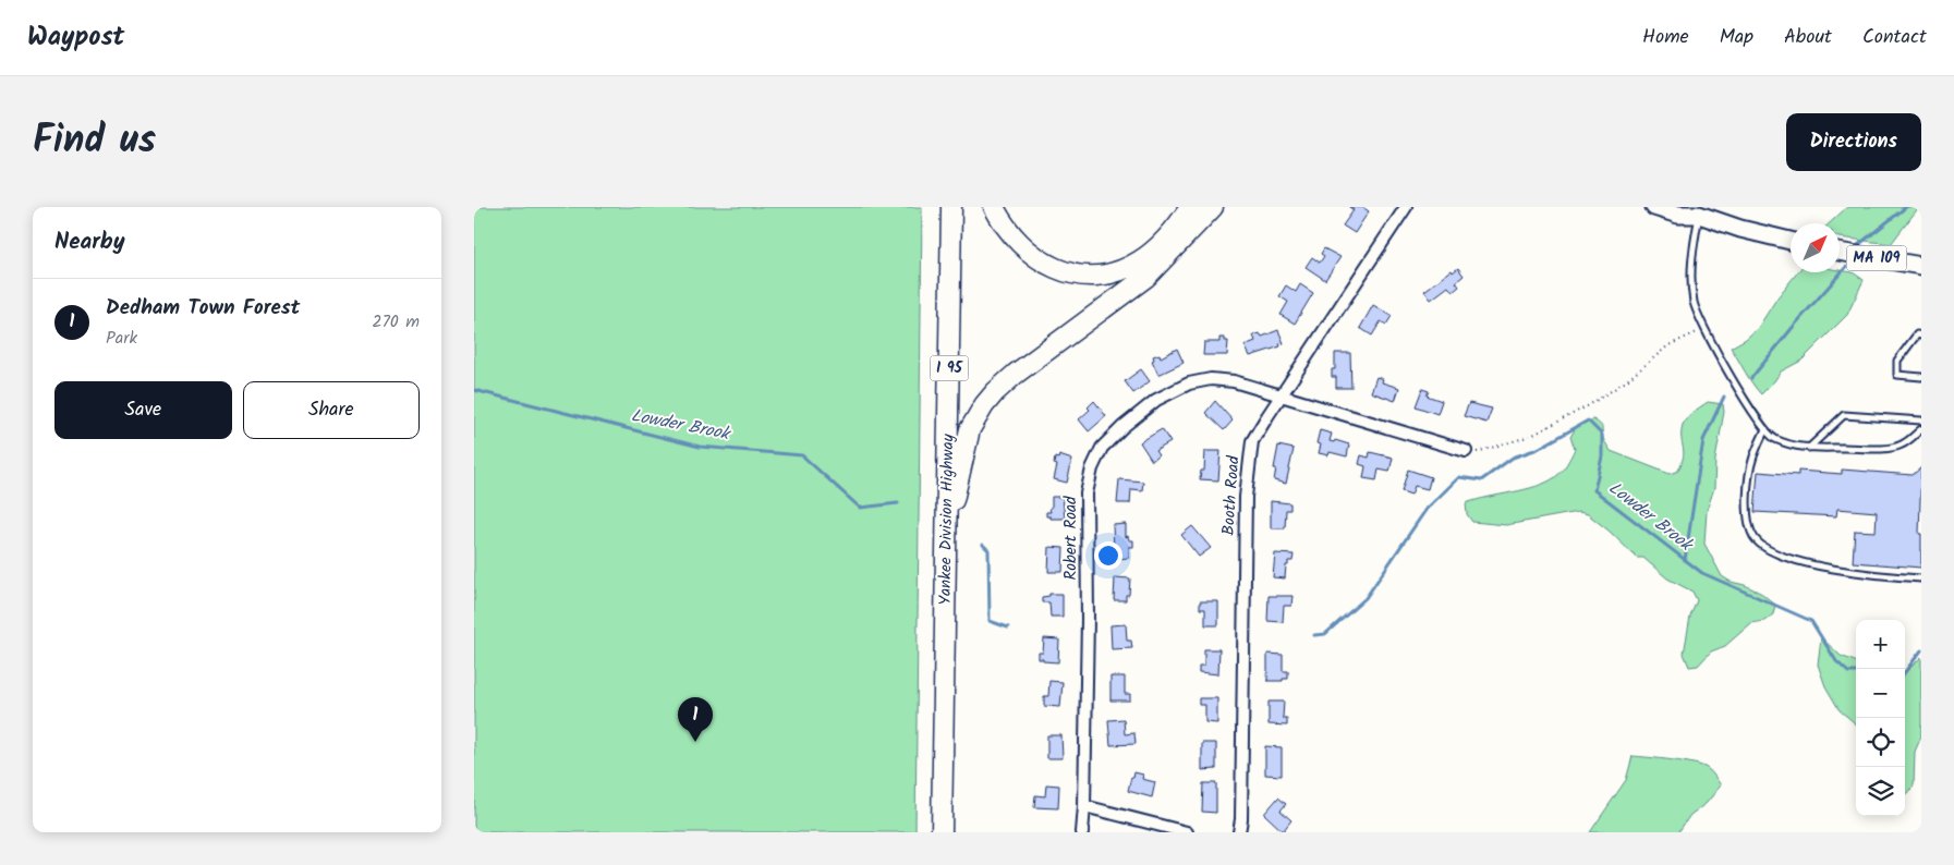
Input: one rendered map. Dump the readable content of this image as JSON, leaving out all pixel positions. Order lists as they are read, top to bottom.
{
  "streets": {
    "highway": ["I 95", "Yankee Division Highway"],
    "main road": ["MA 109"],
    "street": ["Booth Road", "Robert Road"]
  },
  "crossings": [
    ["Booth Road", "Robert Road"]
  ],
  "water": ["Lowder Brook"],
  "north": "top right",
  "page": {
    "header": "Waypost",
    "nav": [
      "Home",
      "Map",
      "About",
      "Contact"
    ],
    "title": "Find us",
    "buttons": [
      "Directions",
      ["Save", "Share"]
    ],
    "heading": "Nearby",
    "list": [
      {
        "mark": "1",
        "name": "Dedham Town Forest",
        "note": "Park",
        "value": "270 m"
      }
    ],
    "map_buttons": ["+", "−"],
    "pins": "1"
  }
}
